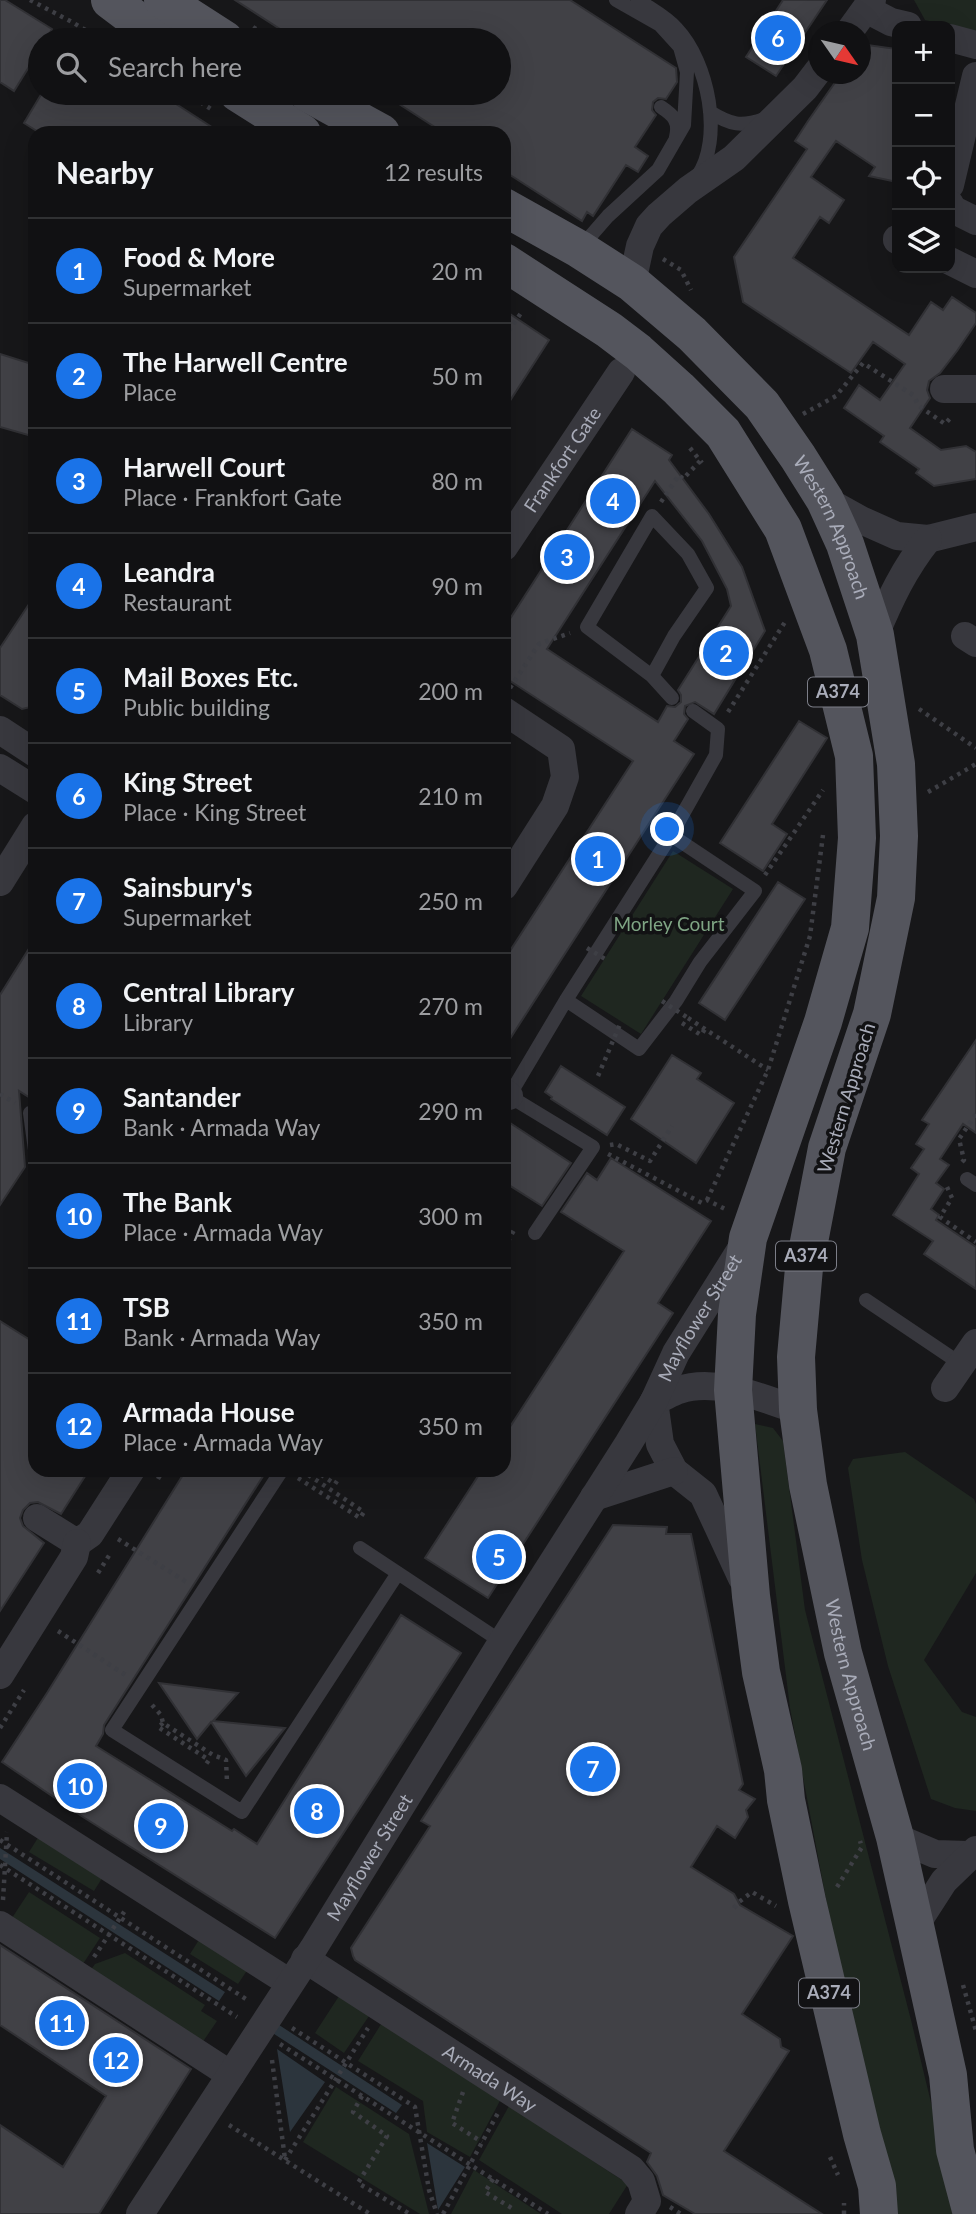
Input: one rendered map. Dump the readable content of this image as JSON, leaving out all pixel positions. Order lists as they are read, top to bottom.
{
  "streets": {
    "main road": ["Western Approach", "A374"],
    "street": ["Frankfort Gate", "Mayflower Street", "Armada Way"]
  },
  "crossings": [
    ["Western Approach", "Mayflower Street"],
    ["A374", "Mayflower Street"],
    ["Mayflower Street", "Armada Way"]
  ],
  "parks": ["Morley Court"],
  "north": "bottom right",
  "page": {
    "pins": [
      "6",
      "4",
      "3",
      "2",
      "1",
      "5",
      "7",
      "10",
      "8",
      "9",
      "11",
      "12"
    ],
    "map_buttons": ["+", "−"],
    "search": "Search here",
    "heading": ["Nearby", "12 results"],
    "list": [
      {
        "mark": "1",
        "name": "Food & More",
        "note": "Supermarket",
        "value": "20 m"
      },
      {
        "mark": "2",
        "name": "The Harwell Centre",
        "note": "Place",
        "value": "50 m"
      },
      {
        "mark": "3",
        "name": "Harwell Court",
        "note": "Place · Frankfort Gate",
        "value": "80 m"
      },
      {
        "mark": "4",
        "name": "Leandra",
        "note": "Restaurant",
        "value": "90 m"
      },
      {
        "mark": "5",
        "name": "Mail Boxes Etc.",
        "note": "Public building",
        "value": "200 m"
      },
      {
        "mark": "6",
        "name": "King Street",
        "note": "Place · King Street",
        "value": "210 m"
      },
      {
        "mark": "7",
        "name": "Sainsbury's",
        "note": "Supermarket",
        "value": "250 m"
      },
      {
        "mark": "8",
        "name": "Central Library",
        "note": "Library",
        "value": "270 m"
      },
      {
        "mark": "9",
        "name": "Santander",
        "note": "Bank · Armada Way",
        "value": "290 m"
      },
      {
        "mark": "10",
        "name": "The Bank",
        "note": "Place · Armada Way",
        "value": "300 m"
      },
      {
        "mark": "11",
        "name": "TSB",
        "note": "Bank · Armada Way",
        "value": "350 m"
      },
      {
        "mark": "12",
        "name": "Armada House",
        "note": "Place · Armada Way",
        "value": "350 m"
      }
    ]
  }
}
